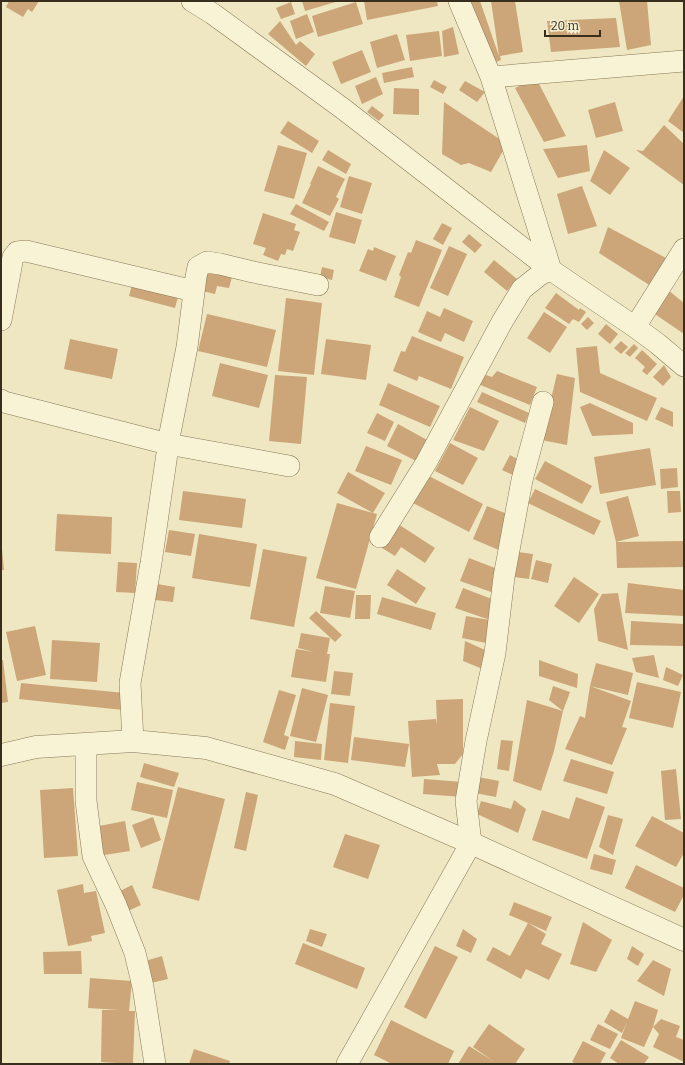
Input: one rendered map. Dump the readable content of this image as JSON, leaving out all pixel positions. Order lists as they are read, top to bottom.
{
  "scale_bar": "20 m"
}
